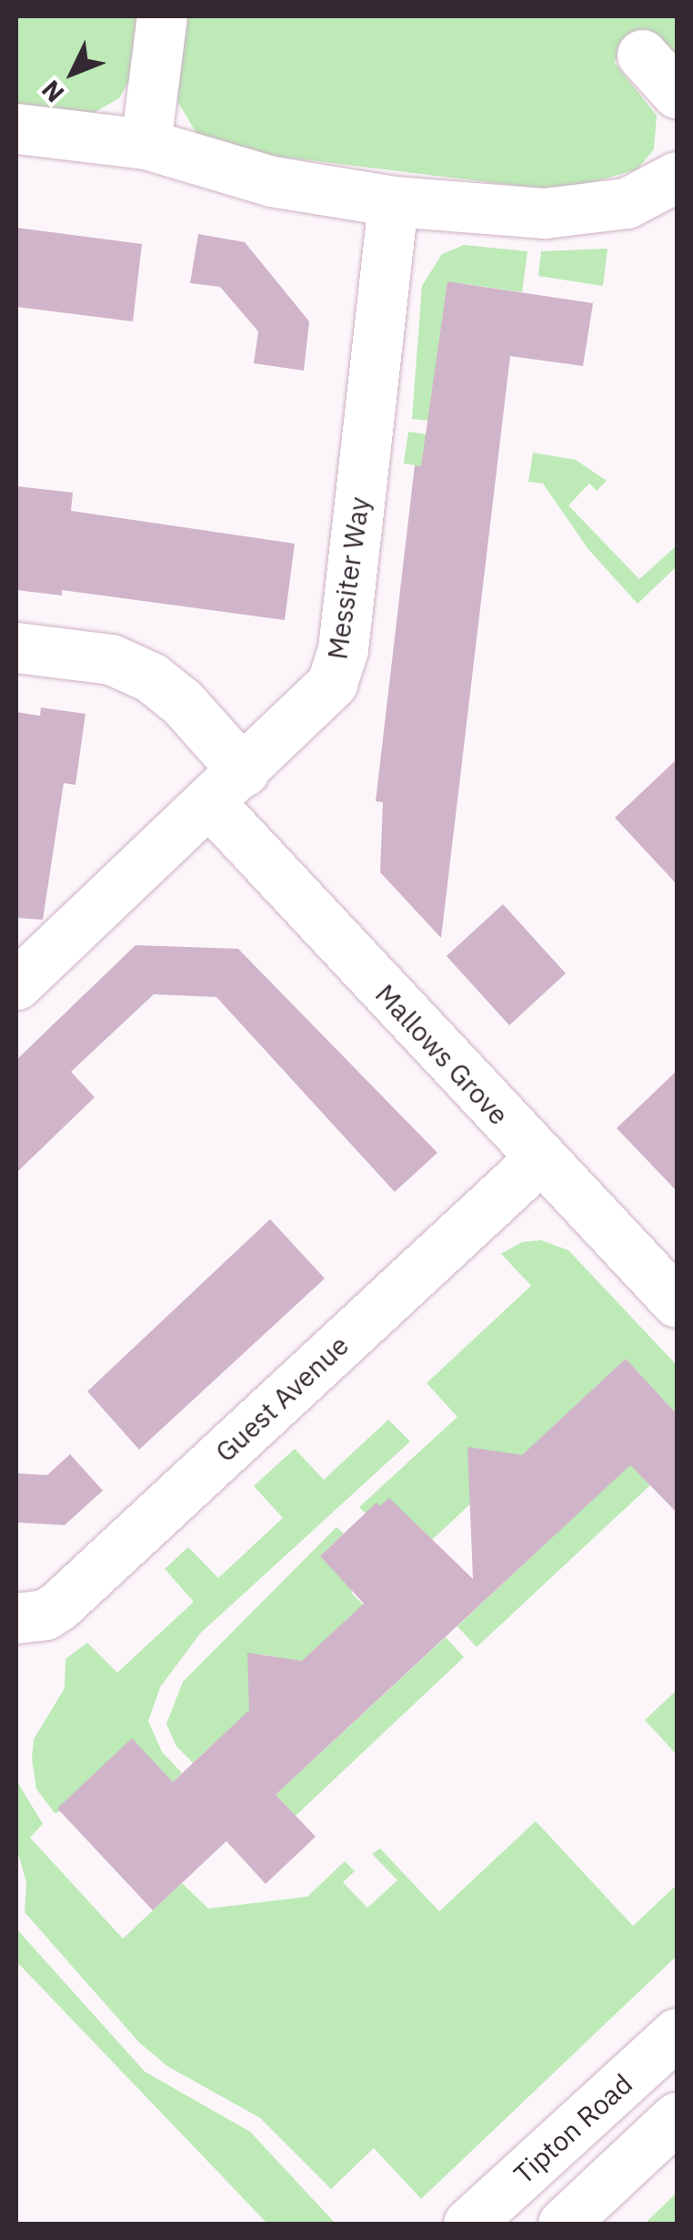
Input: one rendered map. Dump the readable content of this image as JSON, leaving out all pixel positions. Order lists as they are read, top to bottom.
{
  "streets": {
    "street": [
      "Messiter Way",
      "Mallows Grove",
      "Guest Avenue",
      "Tipton Road"
    ]
  },
  "crossings": [
    ["Messiter Way", "Mallows Grove"],
    ["Mallows Grove", "Guest Avenue"]
  ],
  "north": "bottom left"
}
